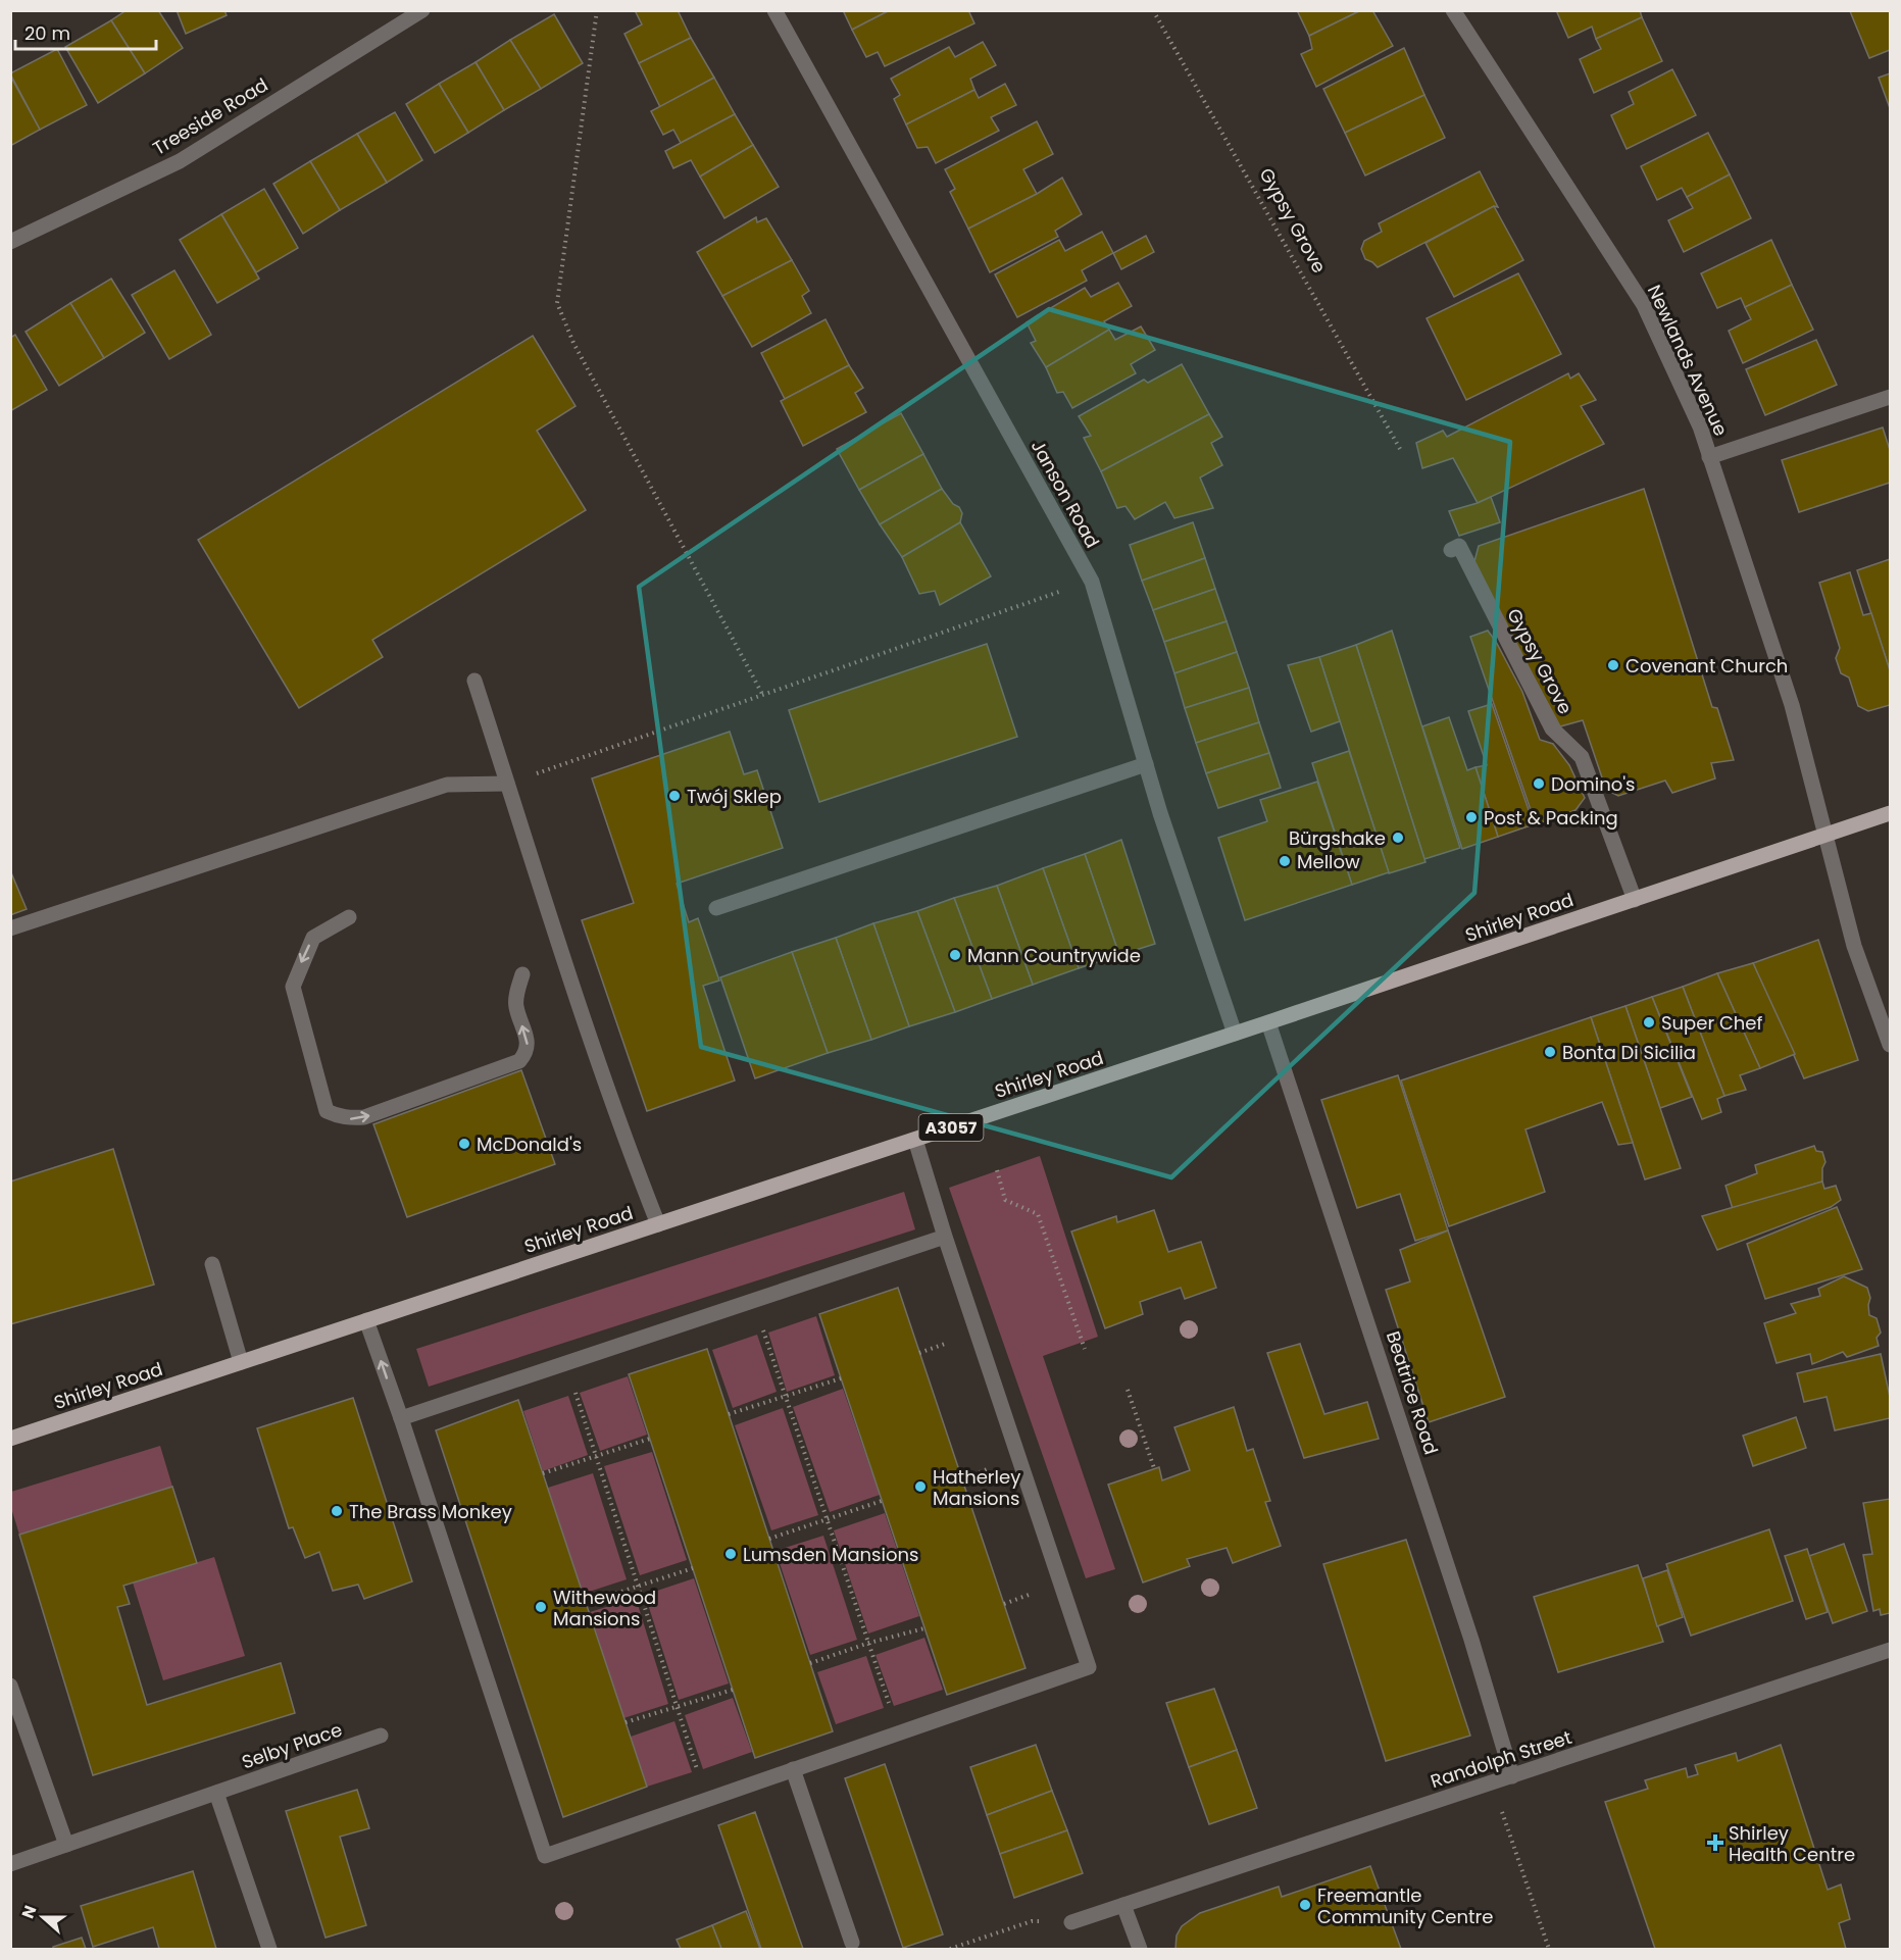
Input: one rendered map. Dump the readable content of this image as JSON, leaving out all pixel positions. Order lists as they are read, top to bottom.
{
  "streets": {
    "main road": ["Shirley Road", "A3057"],
    "street": [
      "Treeside Road",
      "Gypsy Grove",
      "Newlands Avenue",
      "Janson Road",
      "Beatrice Road",
      "Selby Place",
      "Randolph Street"
    ]
  },
  "crossings": [
    ["Gypsy Grove", "Shirley Road"],
    ["Newlands Avenue", "Shirley Road"],
    ["Janson Road", "Shirley Road"],
    ["Shirley Road", "Beatrice Road"],
    ["Beatrice Road", "Randolph Street"]
  ],
  "places": {
    "other": [
      "Covenant Church",
      "Domino's",
      "Twój Sklep",
      "Post & Packing",
      "Bürgshake",
      "Mellow",
      "Mann Countrywide",
      "Super Chef",
      "Bonta Di Sicilia",
      "McDonald's",
      "Hatherley Mansions",
      "The Brass Monkey",
      "Lumsden Mansions",
      "Withewood Mansions",
      "Freemantle Community Centre"
    ],
    "health": ["Shirley Health Centre"]
  },
  "scale_bar": "20 m",
  "north": "left"
}
